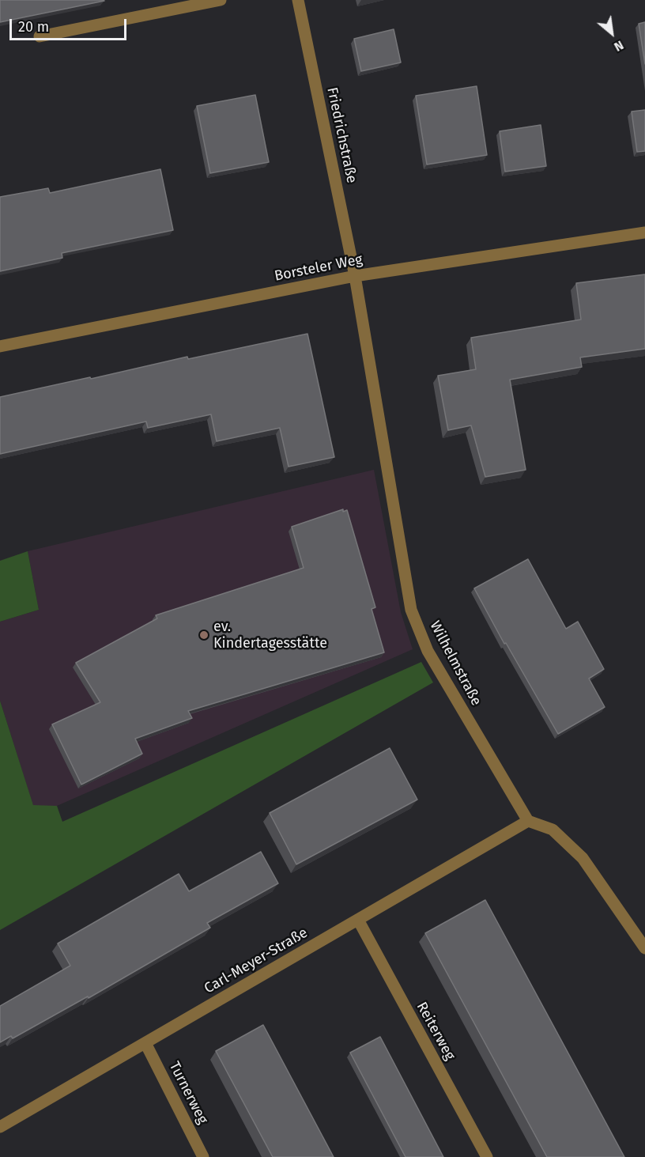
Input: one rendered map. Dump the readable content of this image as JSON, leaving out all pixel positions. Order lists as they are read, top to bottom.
{
  "streets": {
    "street": [
      "Friedrichstraße",
      "Borsteler Weg",
      "Wilhelmstraße",
      "Carl-Meyer-Straße",
      "Reiterweg",
      "Turnerweg"
    ]
  },
  "crossings": [
    ["Friedrichstraße", "Borsteler Weg"],
    ["Friedrichstraße", "Wilhelmstraße"],
    ["Borsteler Weg", "Wilhelmstraße"],
    ["Wilhelmstraße", "Carl-Meyer-Straße"],
    ["Carl-Meyer-Straße", "Reiterweg"],
    ["Carl-Meyer-Straße", "Turnerweg"]
  ],
  "places": ["ev. Kindertagesstätte"],
  "scale_bar": "20 m",
  "north": "bottom right"
}
